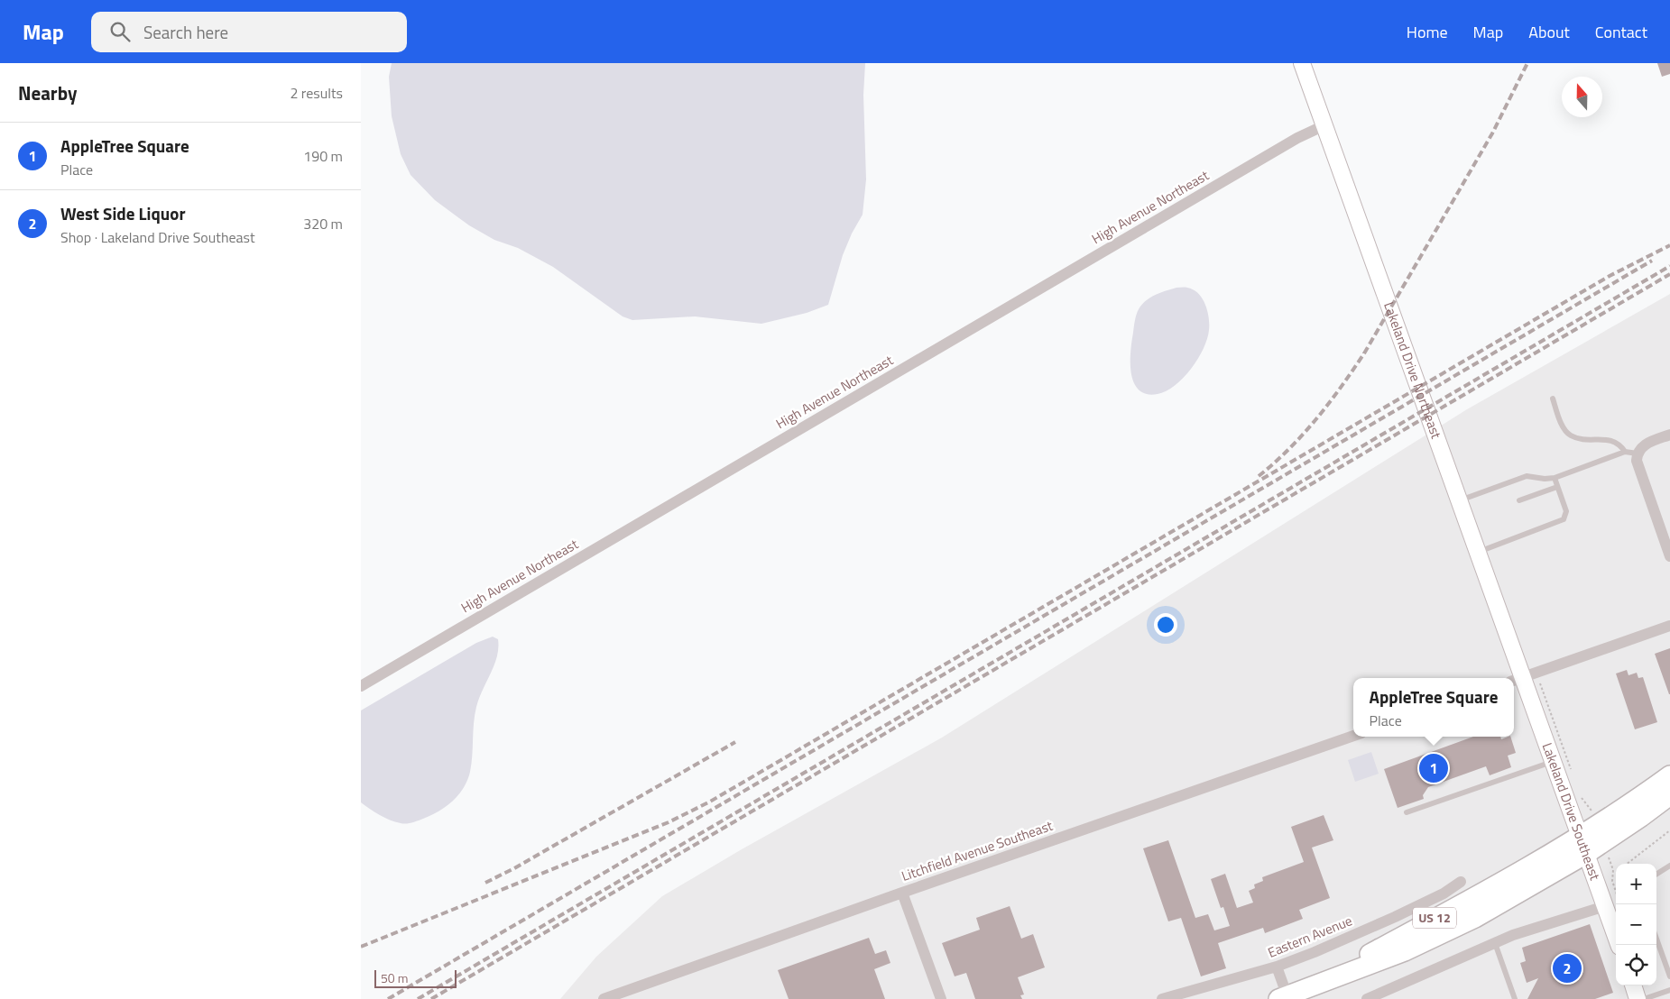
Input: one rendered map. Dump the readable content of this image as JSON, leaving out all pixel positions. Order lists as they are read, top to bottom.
{
  "streets": {
    "highway": ["US 12"],
    "main road": ["Lakeland Drive Northeast", "Lakeland Drive Southeast"],
    "street": ["High Avenue Northeast", "Litchfield Avenue Southeast", "Eastern Avenue"]
  },
  "crossings": [
    ["High Avenue Northeast", "Lakeland Drive Northeast"],
    ["Lakeland Drive Northeast", "Lakeland Drive Southeast"],
    ["Lakeland Drive Southeast", "US 12"]
  ],
  "scale_bar": "50 m",
  "north": "top",
  "page": {
    "header": "Map",
    "search": "Search here",
    "nav": [
      "Home",
      "Map",
      "About",
      "Contact"
    ],
    "heading": ["Nearby", "2 results"],
    "list": [
      {
        "mark": "1",
        "name": "AppleTree Square",
        "note": "Place",
        "value": "190 m"
      },
      {
        "mark": "2",
        "name": "West Side Liquor",
        "note": "Shop · Lakeland Drive Southeast",
        "value": "320 m"
      }
    ],
    "popup": ["AppleTree Square", "Place"],
    "pins": ["1", "2"],
    "map_buttons": ["+", "−"],
    "scale": "50 m"
  }
}
